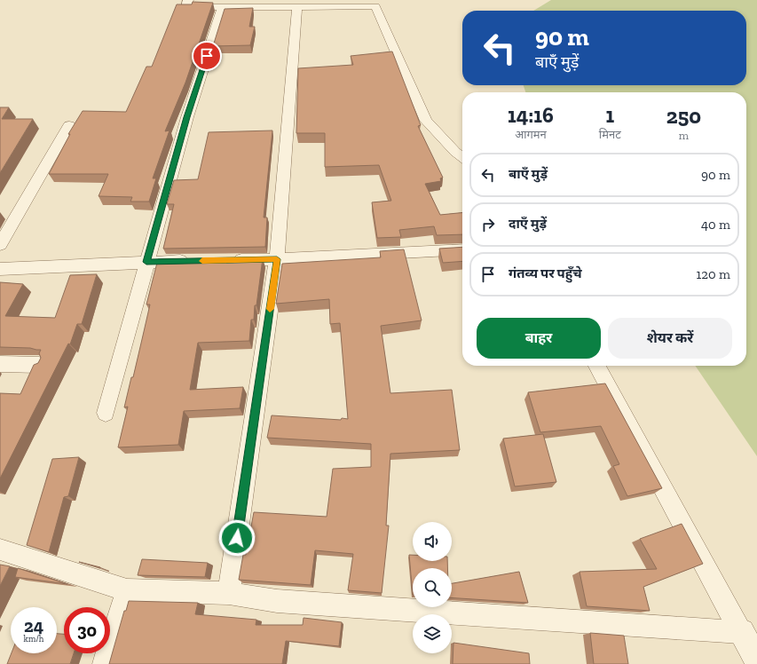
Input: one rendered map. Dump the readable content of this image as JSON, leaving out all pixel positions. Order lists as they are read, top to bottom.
{
  "page": {
    "turn": ["90 m", "बाएँ मुड़ें"],
    "eta": [
      "14:16",
      "आगमन",
      "1",
      "मिनट",
      "250",
      "m"
    ],
    "list": [
      {
        "name": "बाएँ मुड़ें",
        "value": "90 m"
      },
      {
        "name": "दाएँ मुड़ें",
        "value": "40 m"
      },
      {
        "name": "गंतव्य पर पहुँचे",
        "value": "120 m"
      }
    ],
    "buttons": ["बाहर", "शेयर करें"],
    "speed": "24 km/h",
    "limit": "30"
  }
}
